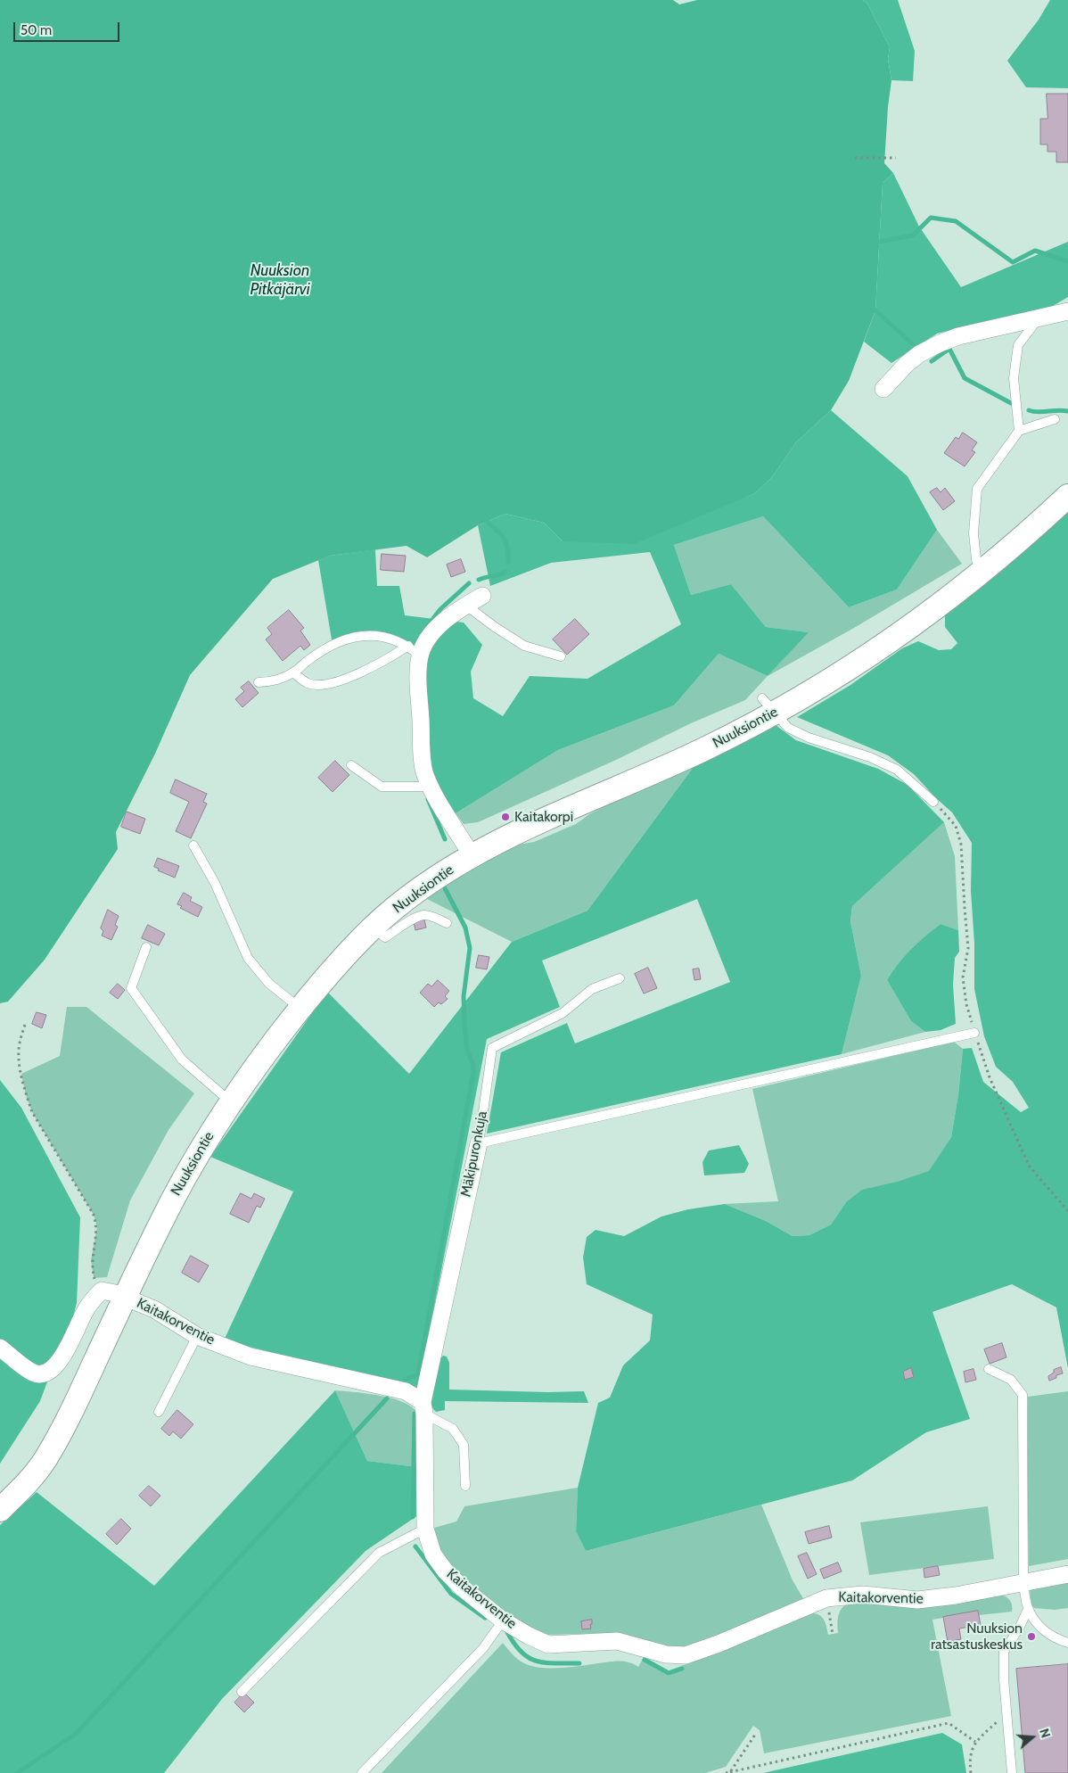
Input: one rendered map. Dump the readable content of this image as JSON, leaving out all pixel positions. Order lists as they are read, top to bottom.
{
  "streets": {
    "street": ["Nuuksiontie", "Mäkipuronkuja", "Kaitakorventie"]
  },
  "crossings": [
    ["Nuuksiontie", "Kaitakorventie"],
    ["Mäkipuronkuja", "Kaitakorventie"]
  ],
  "water": ["Nuuksion Pitkäjärvi"],
  "places": ["Kaitakorpi", "Nuuksion ratsastuskeskus"],
  "scale_bar": "50 m",
  "north": "right"
}
